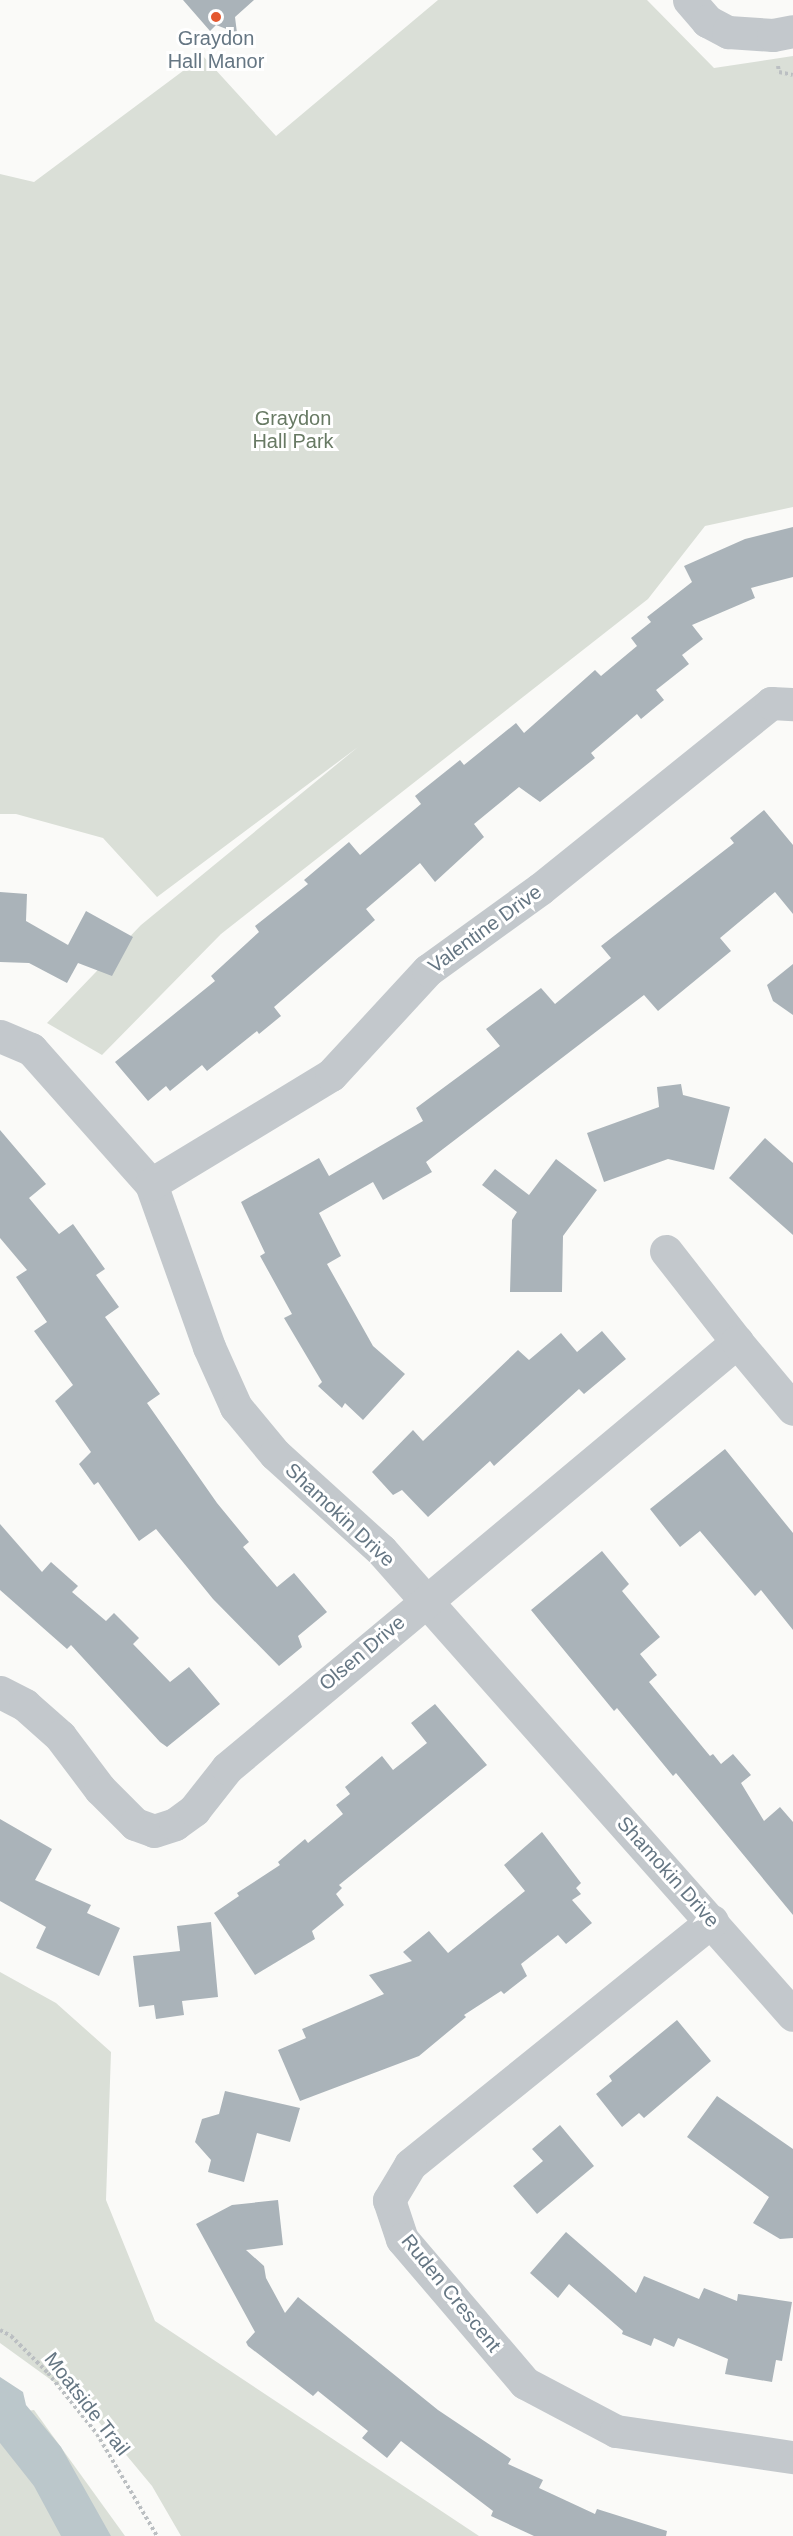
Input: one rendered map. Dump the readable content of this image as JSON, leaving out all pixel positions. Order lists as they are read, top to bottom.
{
  "streets": {
    "street": [
      "Valentine Drive",
      "Shamokin Drive",
      "Olsen Drive",
      "Ruden Crescent"
    ],
    "path": ["Moatside Trail"]
  },
  "crossings": [
    ["Valentine Drive", "Shamokin Drive"],
    ["Shamokin Drive", "Olsen Drive"],
    ["Shamokin Drive", "Ruden Crescent"]
  ],
  "parks": ["Graydon Hall Park"],
  "places": ["Graydon Hall Manor"]
}
